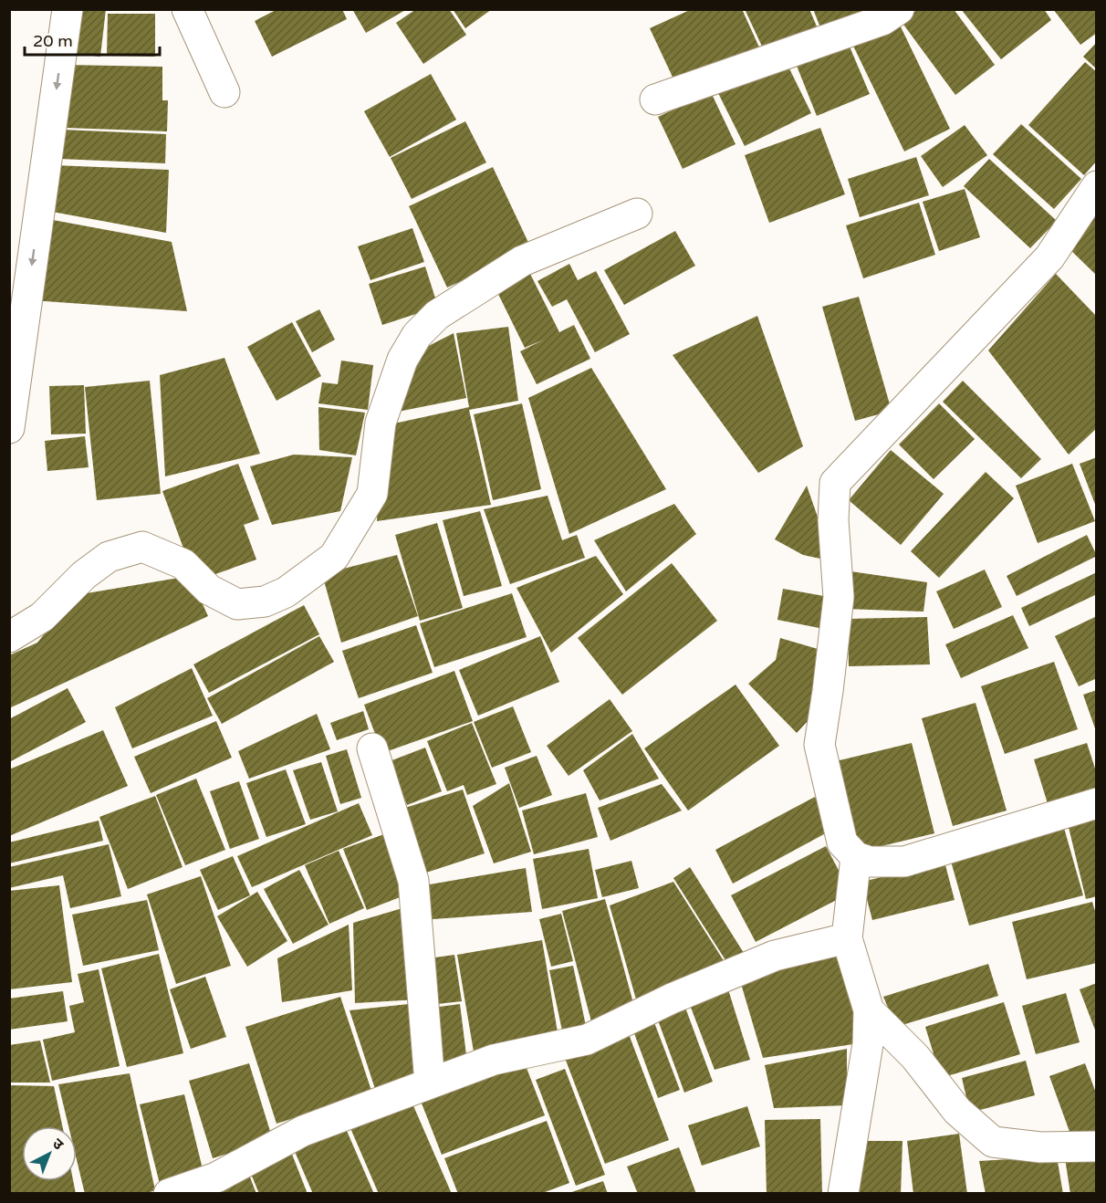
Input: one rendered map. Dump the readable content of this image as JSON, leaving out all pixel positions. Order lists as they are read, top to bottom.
{
  "scale_bar": "20 m",
  "north": "top right"
}
